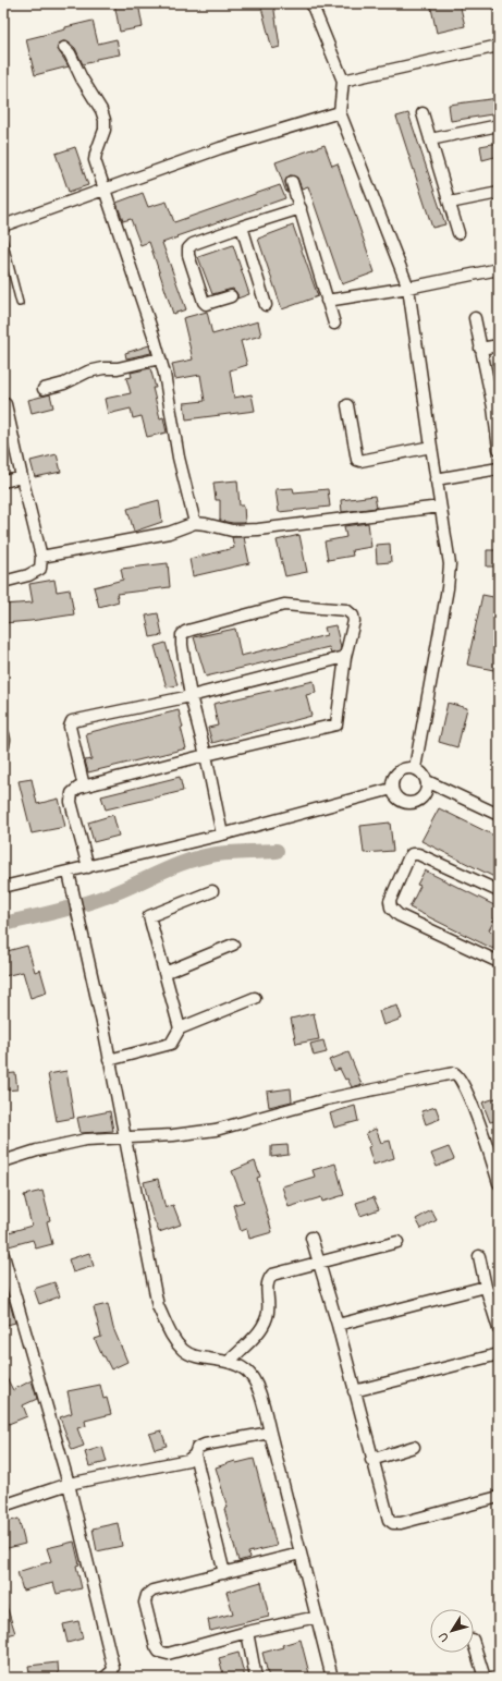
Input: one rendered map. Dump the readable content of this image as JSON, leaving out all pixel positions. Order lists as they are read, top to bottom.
{
  "north": "bottom left"
}
